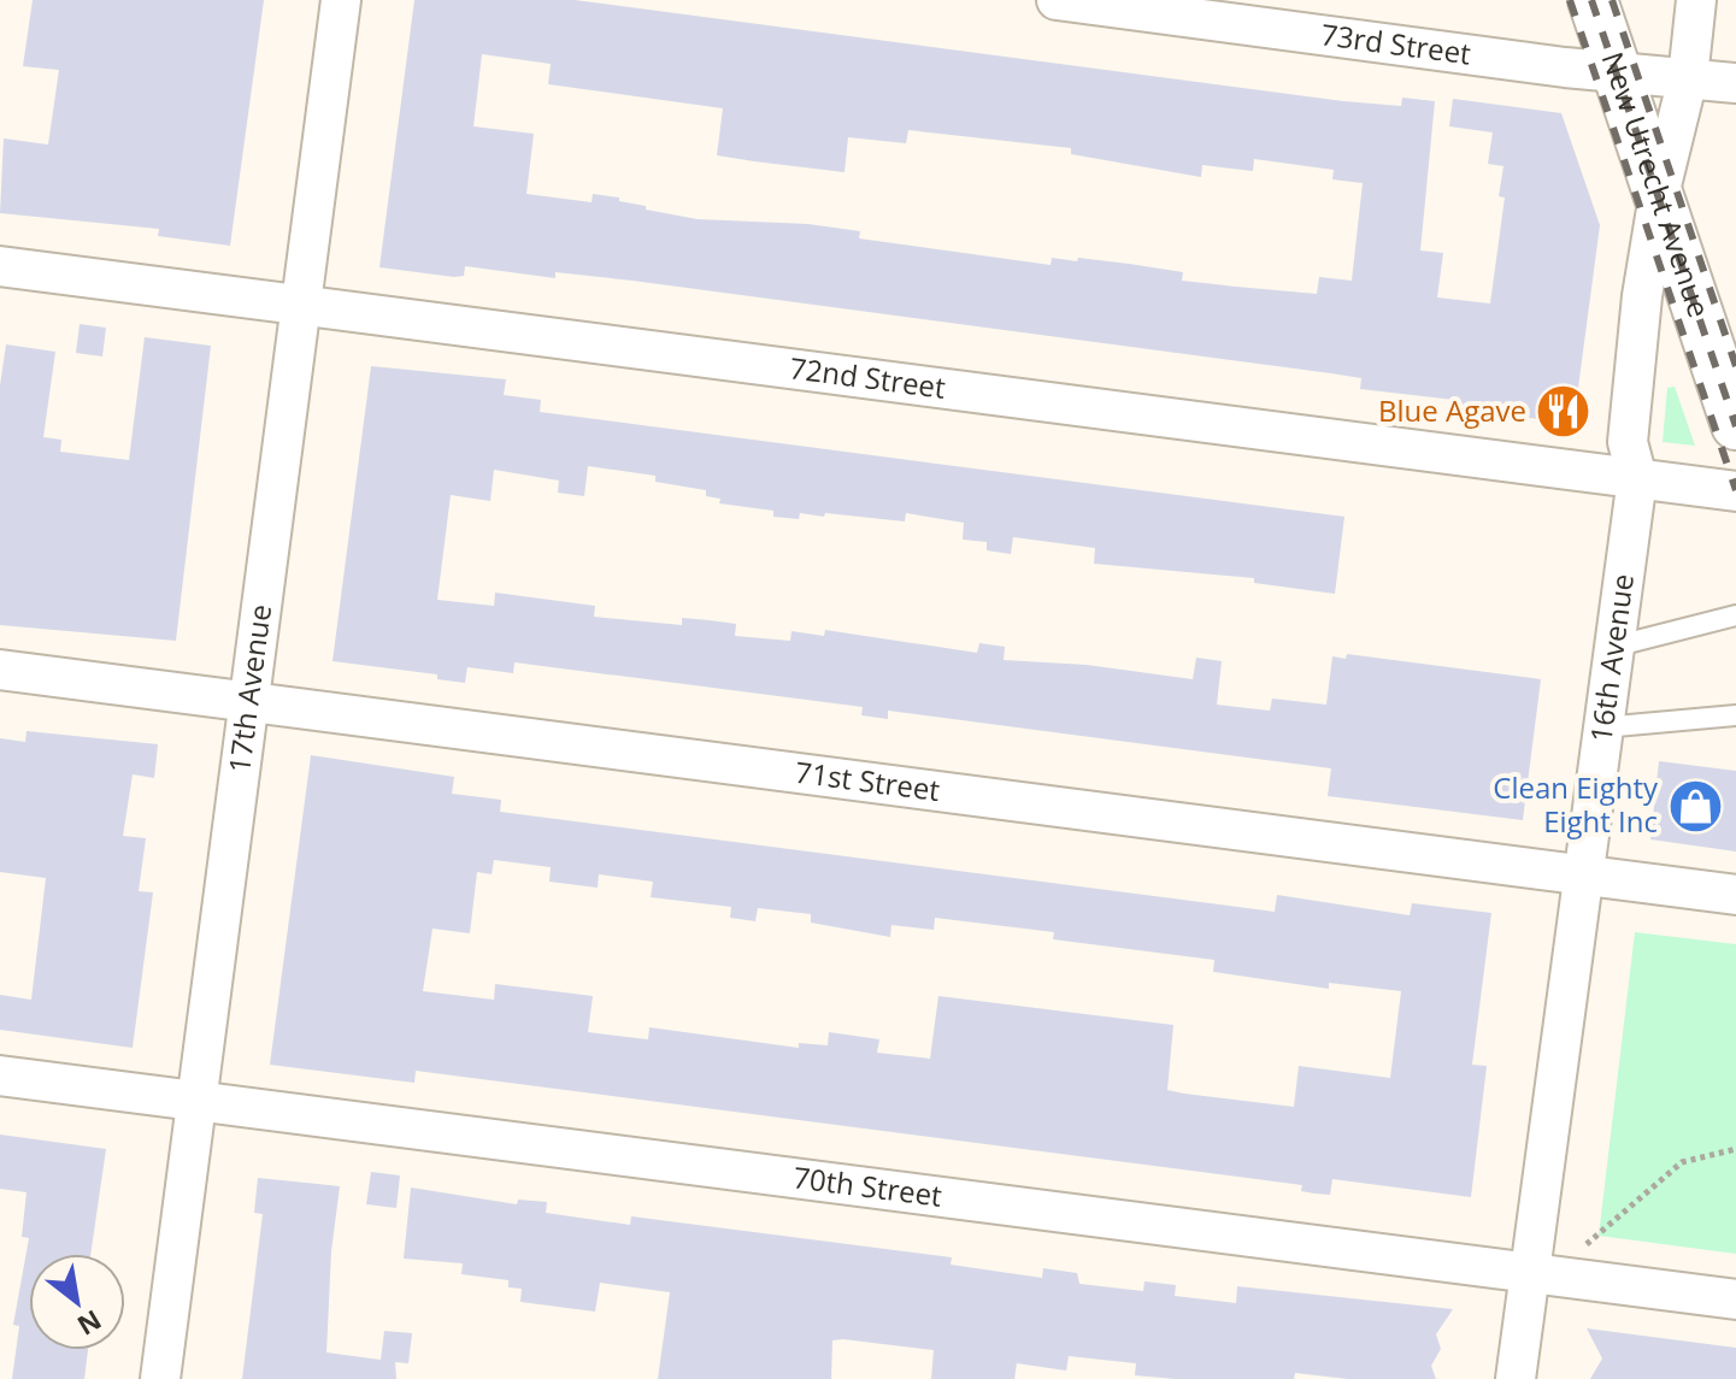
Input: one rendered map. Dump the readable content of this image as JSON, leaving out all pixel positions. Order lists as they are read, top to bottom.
{
  "streets": {
    "street": [
      "73rd Street",
      "New Utrecht Avenue",
      "72nd Street",
      "16th Avenue",
      "17th Avenue",
      "71st Street",
      "70th Street"
    ]
  },
  "crossings": [
    ["73rd Street", "New Utrecht Avenue"],
    ["73rd Street", "16th Avenue"],
    ["New Utrecht Avenue", "16th Avenue"],
    ["72nd Street", "16th Avenue"],
    ["72nd Street", "17th Avenue"],
    ["16th Avenue", "71st Street"],
    ["16th Avenue", "70th Street"],
    ["17th Avenue", "71st Street"],
    ["17th Avenue", "70th Street"]
  ],
  "places": {
    "restaurant": ["Blue Agave"],
    "shop": ["Clean Eighty Eight Inc"]
  },
  "north": "bottom right"
}
